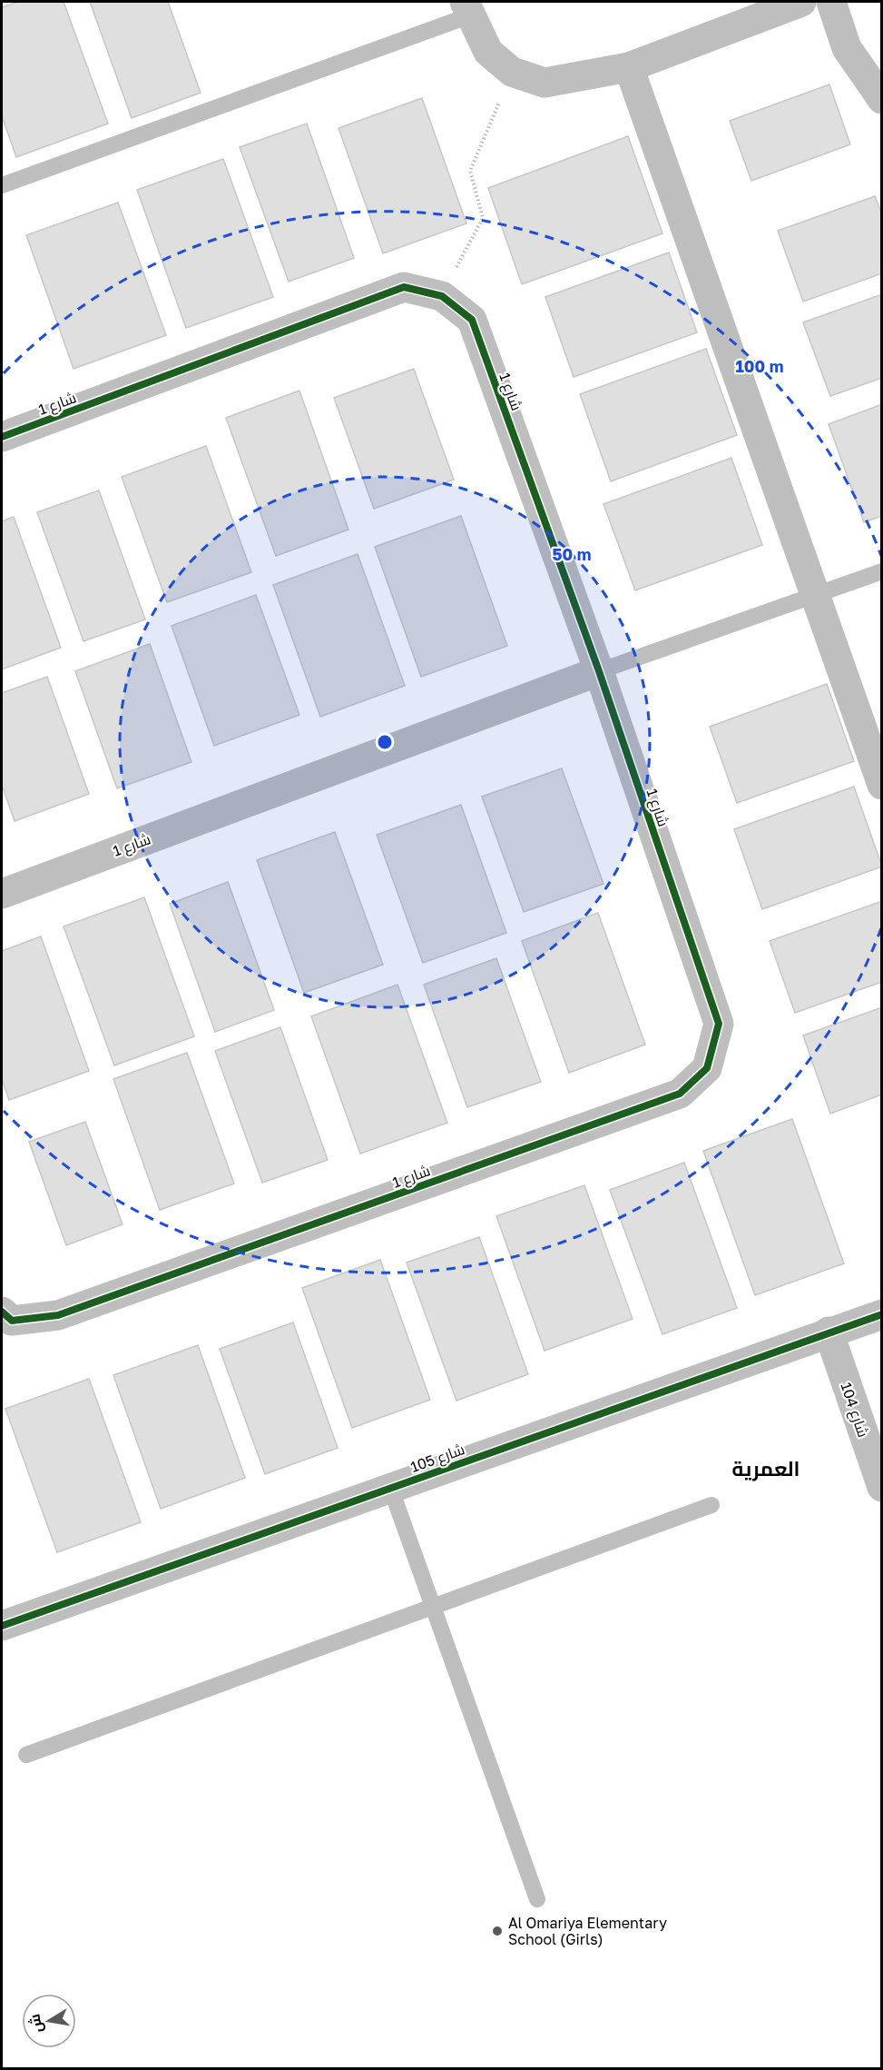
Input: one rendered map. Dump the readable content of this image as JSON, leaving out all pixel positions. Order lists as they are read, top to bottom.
{
  "streets": {
    "street": ["شارع 1", "شارع 104", "شارع 105"]
  },
  "crossings": [
    ["شارع 104", "شارع 105"]
  ],
  "districts": ["العمرية"],
  "places": ["Al Omariya Elementary School (Girls)"],
  "north": "left",
  "rings": ["100 m", "50 m"]
}
